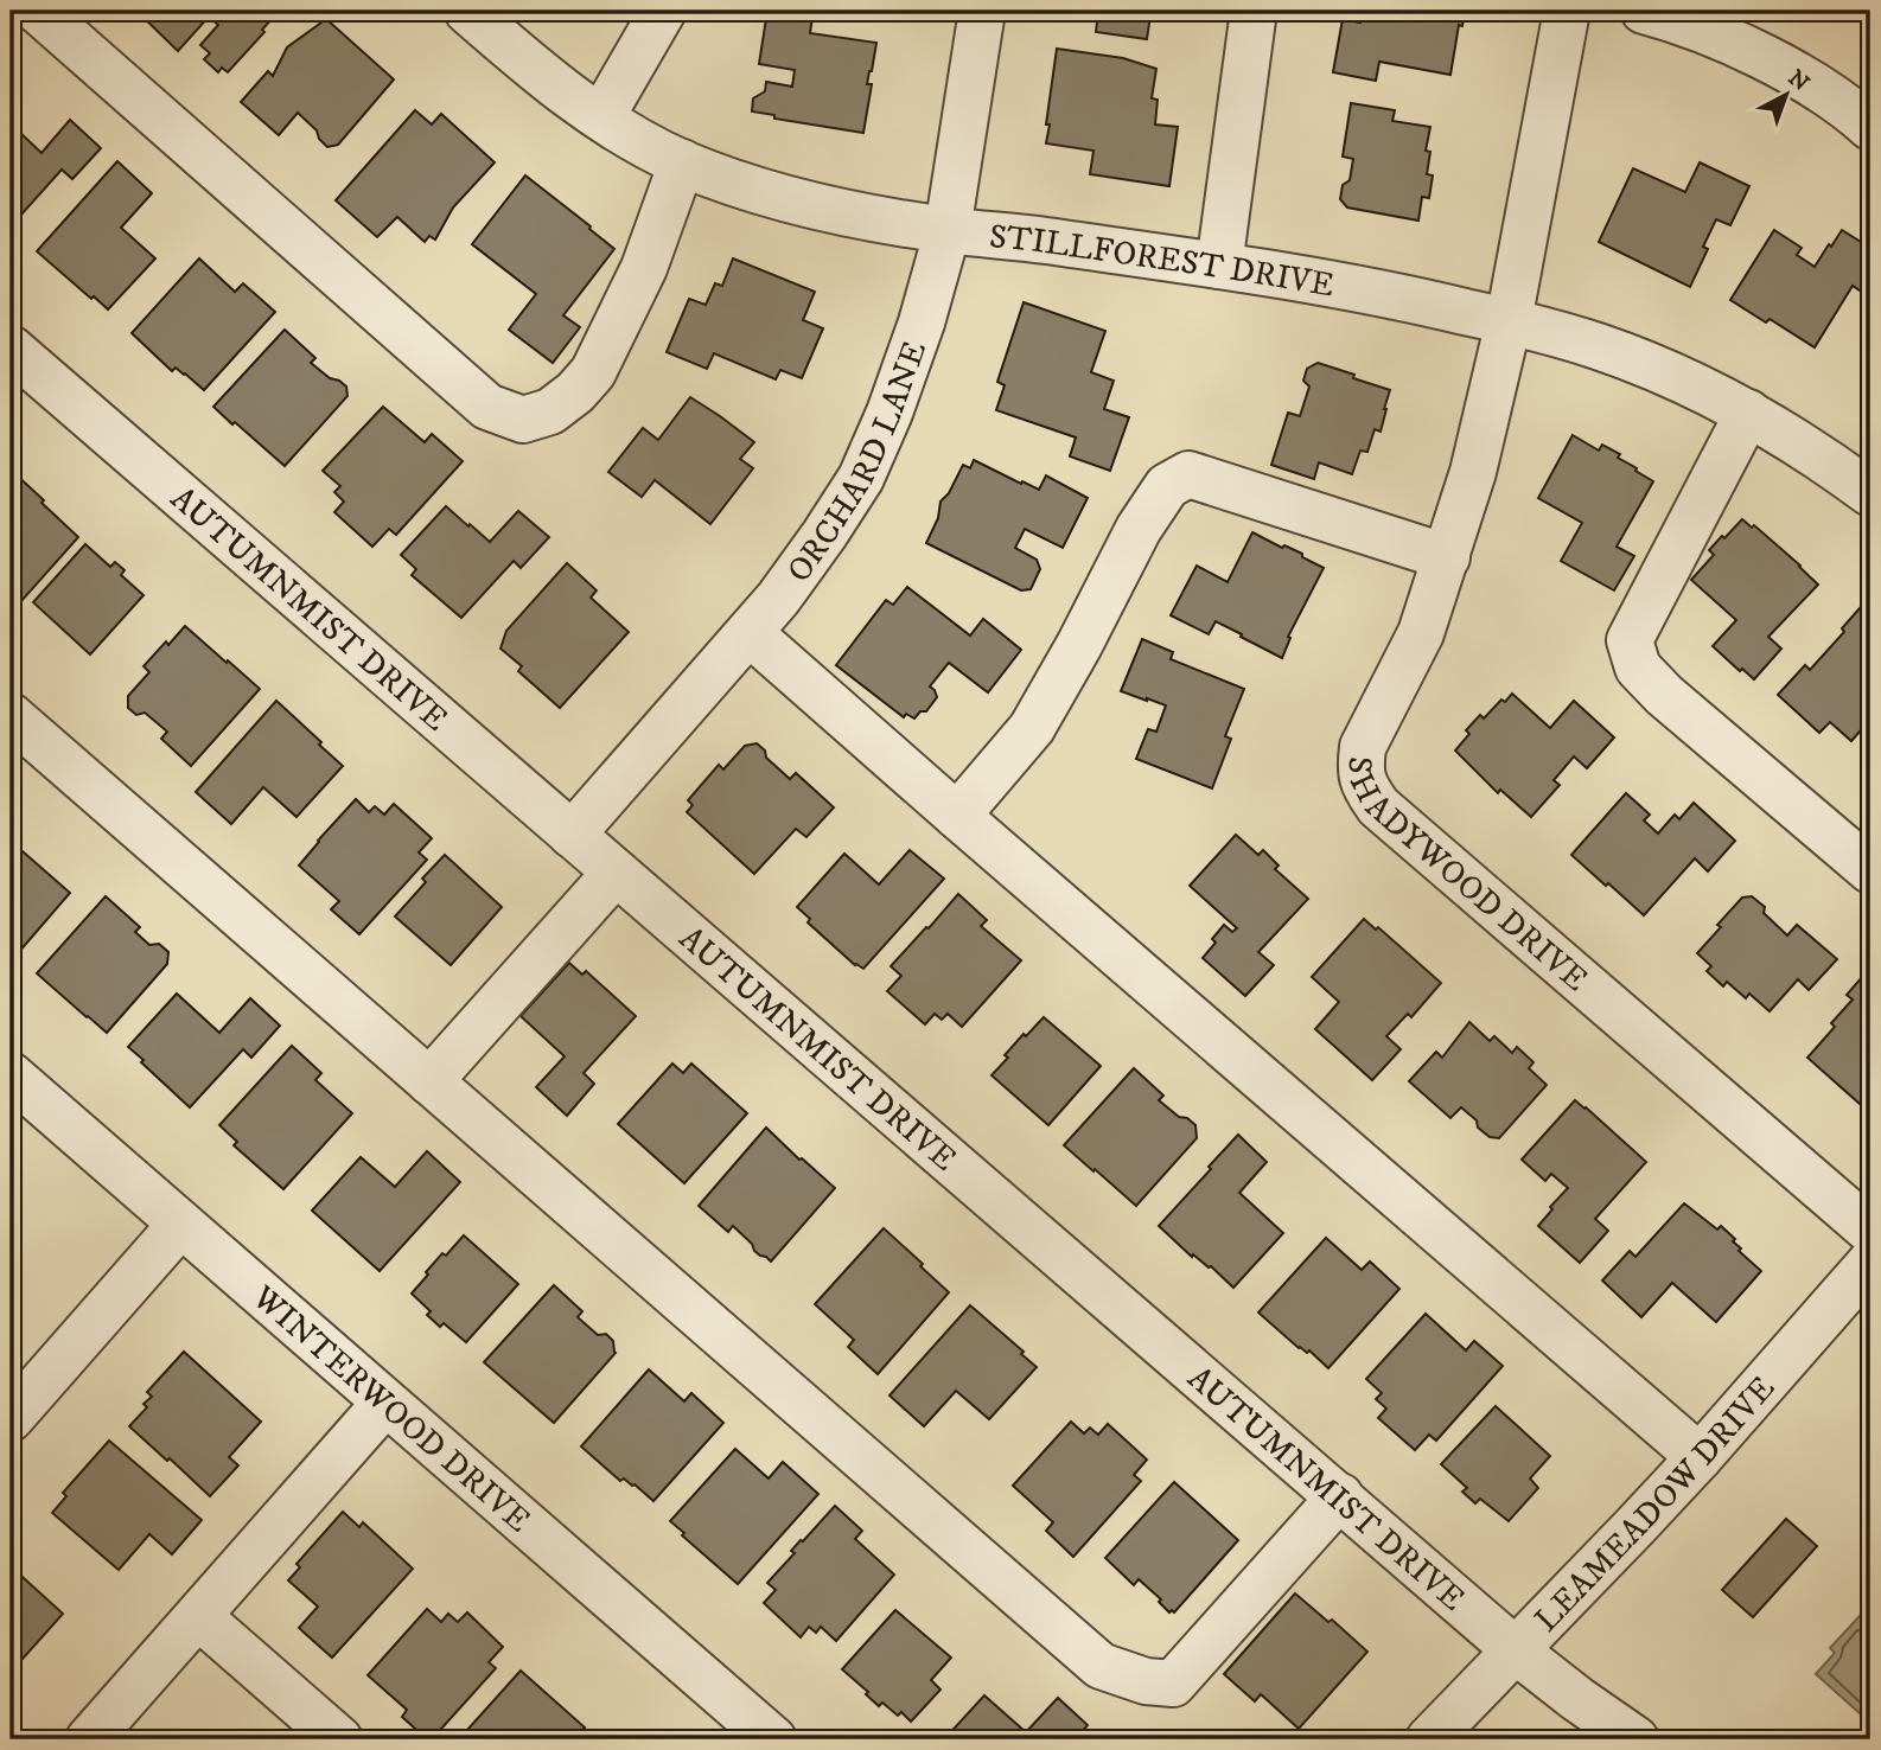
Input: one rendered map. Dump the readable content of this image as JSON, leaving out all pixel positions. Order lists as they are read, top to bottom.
{
  "streets": {
    "street": [
      "STILLFOREST DRIVE",
      "ORCHARD LANE",
      "AUTUMNMIST DRIVE",
      "SHADYWOOD DRIVE",
      "WINTERWOOD DRIVE",
      "LEAMEADOW DRIVE"
    ]
  },
  "crossings": [
    ["STILLFOREST DRIVE", "ORCHARD LANE"],
    ["STILLFOREST DRIVE", "SHADYWOOD DRIVE"],
    ["ORCHARD LANE", "AUTUMNMIST DRIVE"],
    ["AUTUMNMIST DRIVE", "LEAMEADOW DRIVE"]
  ],
  "north": "top right"
}
